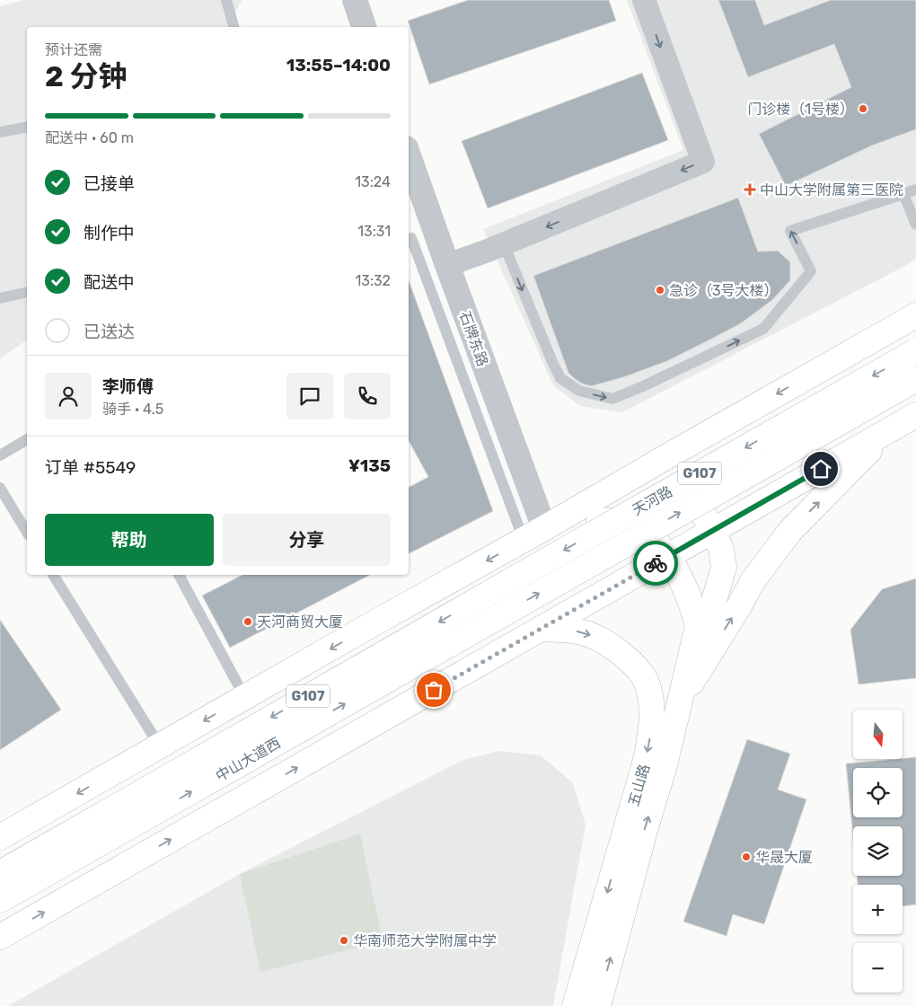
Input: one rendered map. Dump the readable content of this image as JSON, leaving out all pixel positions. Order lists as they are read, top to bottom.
{
  "streets": {
    "main road": [
      "G107",
      "天河路",
      "中山大道西",
      "五山路"
    ],
    "street": ["石牌东路"]
  },
  "crossings": [
    ["石牌东路", "五山路"],
    ["天河路", "中山大道西"]
  ],
  "places": {
    "other": [
      "门诊楼（1号楼）",
      "急诊（3号大楼）",
      "天河商贸大厦",
      "华晟大厦",
      "华南师范大学附属中学"
    ],
    "health": ["中山大学附属第三医院"]
  },
  "north": "bottom",
  "page": {
    "heading": ["2 分钟", "预计还需", "13:55–14:00"],
    "panel": [
      "李师傅",
      "骑手 · 4.5",
      "订单 #5549",
      "¥135"
    ],
    "bar": "配送中 · 60 m",
    "list": [
      ["已接单", "13:24"],
      ["制作中", "13:31"],
      ["配送中", "13:32"],
      "已送达"
    ],
    "buttons": ["帮助", "分享"],
    "map_buttons": ["+", "−"]
  }
}
